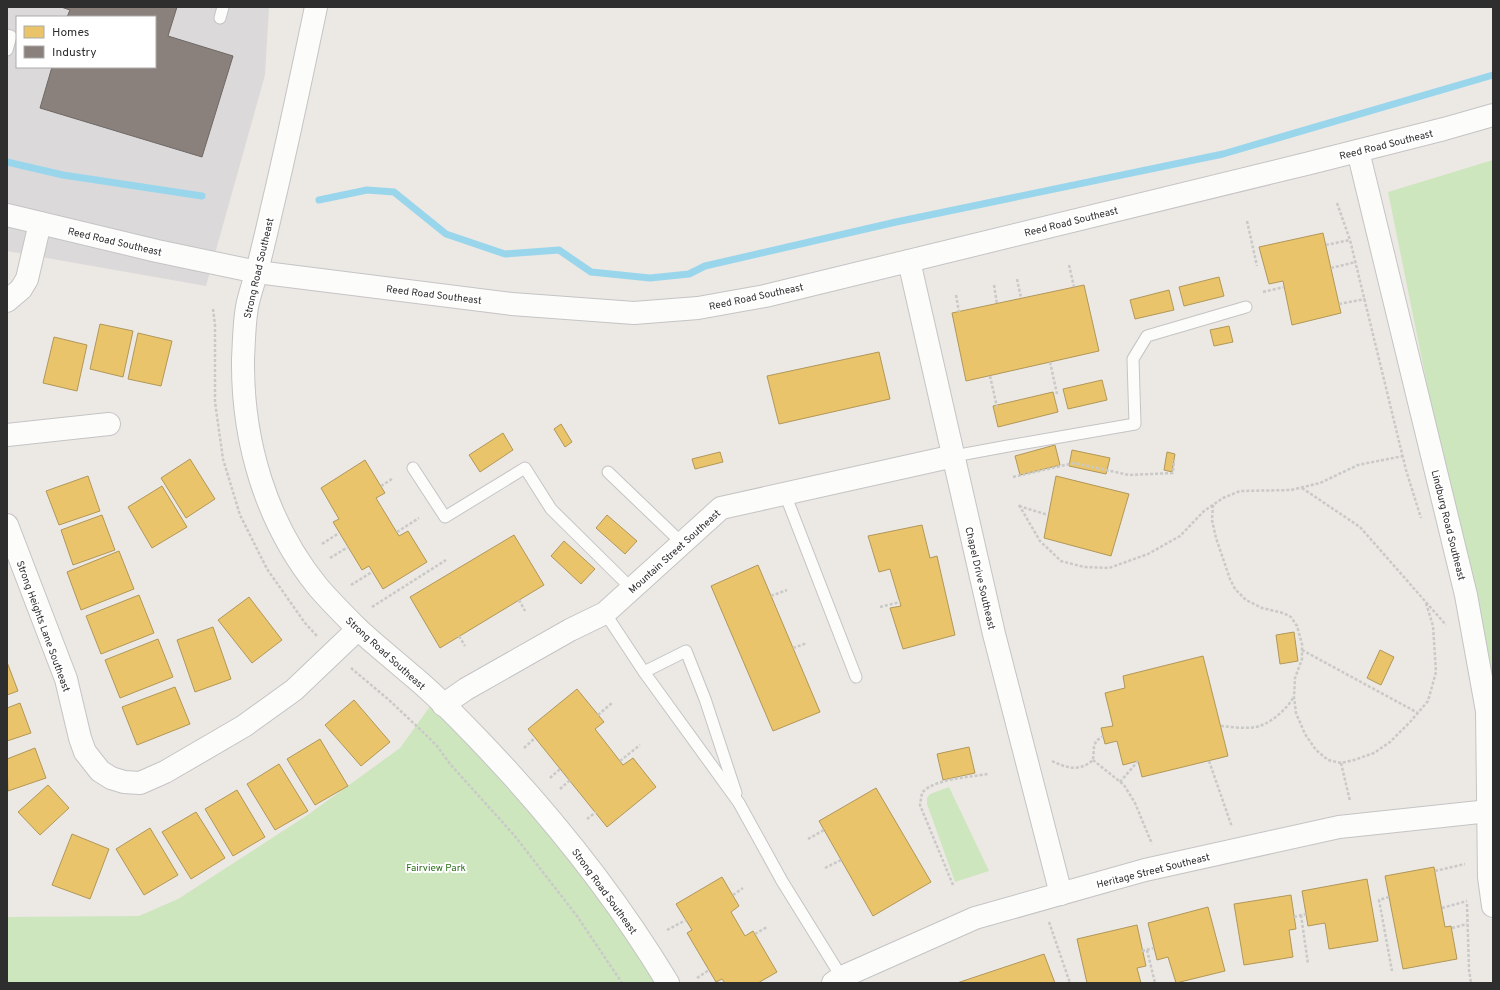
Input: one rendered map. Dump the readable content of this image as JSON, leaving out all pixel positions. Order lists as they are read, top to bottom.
{
  "streets": {
    "street": [
      "Reed Road Southeast",
      "Strong Road Southeast",
      "Lindburg Road Southeast",
      "Mountain Street Southeast",
      "Chapel Drive Southeast",
      "Strong Heights Lane Southeast",
      "Heritage Street Southeast"
    ]
  },
  "crossings": [
    ["Reed Road Southeast", "Strong Road Southeast"],
    ["Reed Road Southeast", "Lindburg Road Southeast"],
    ["Reed Road Southeast", "Chapel Drive Southeast"],
    ["Strong Road Southeast", "Mountain Street Southeast"],
    ["Strong Road Southeast", "Strong Heights Lane Southeast"],
    ["Lindburg Road Southeast", "Heritage Street Southeast"],
    ["Mountain Street Southeast", "Chapel Drive Southeast"],
    ["Chapel Drive Southeast", "Heritage Street Southeast"]
  ],
  "parks": ["Fairview Park"],
  "legend": ["Homes", "Industry"]
}
